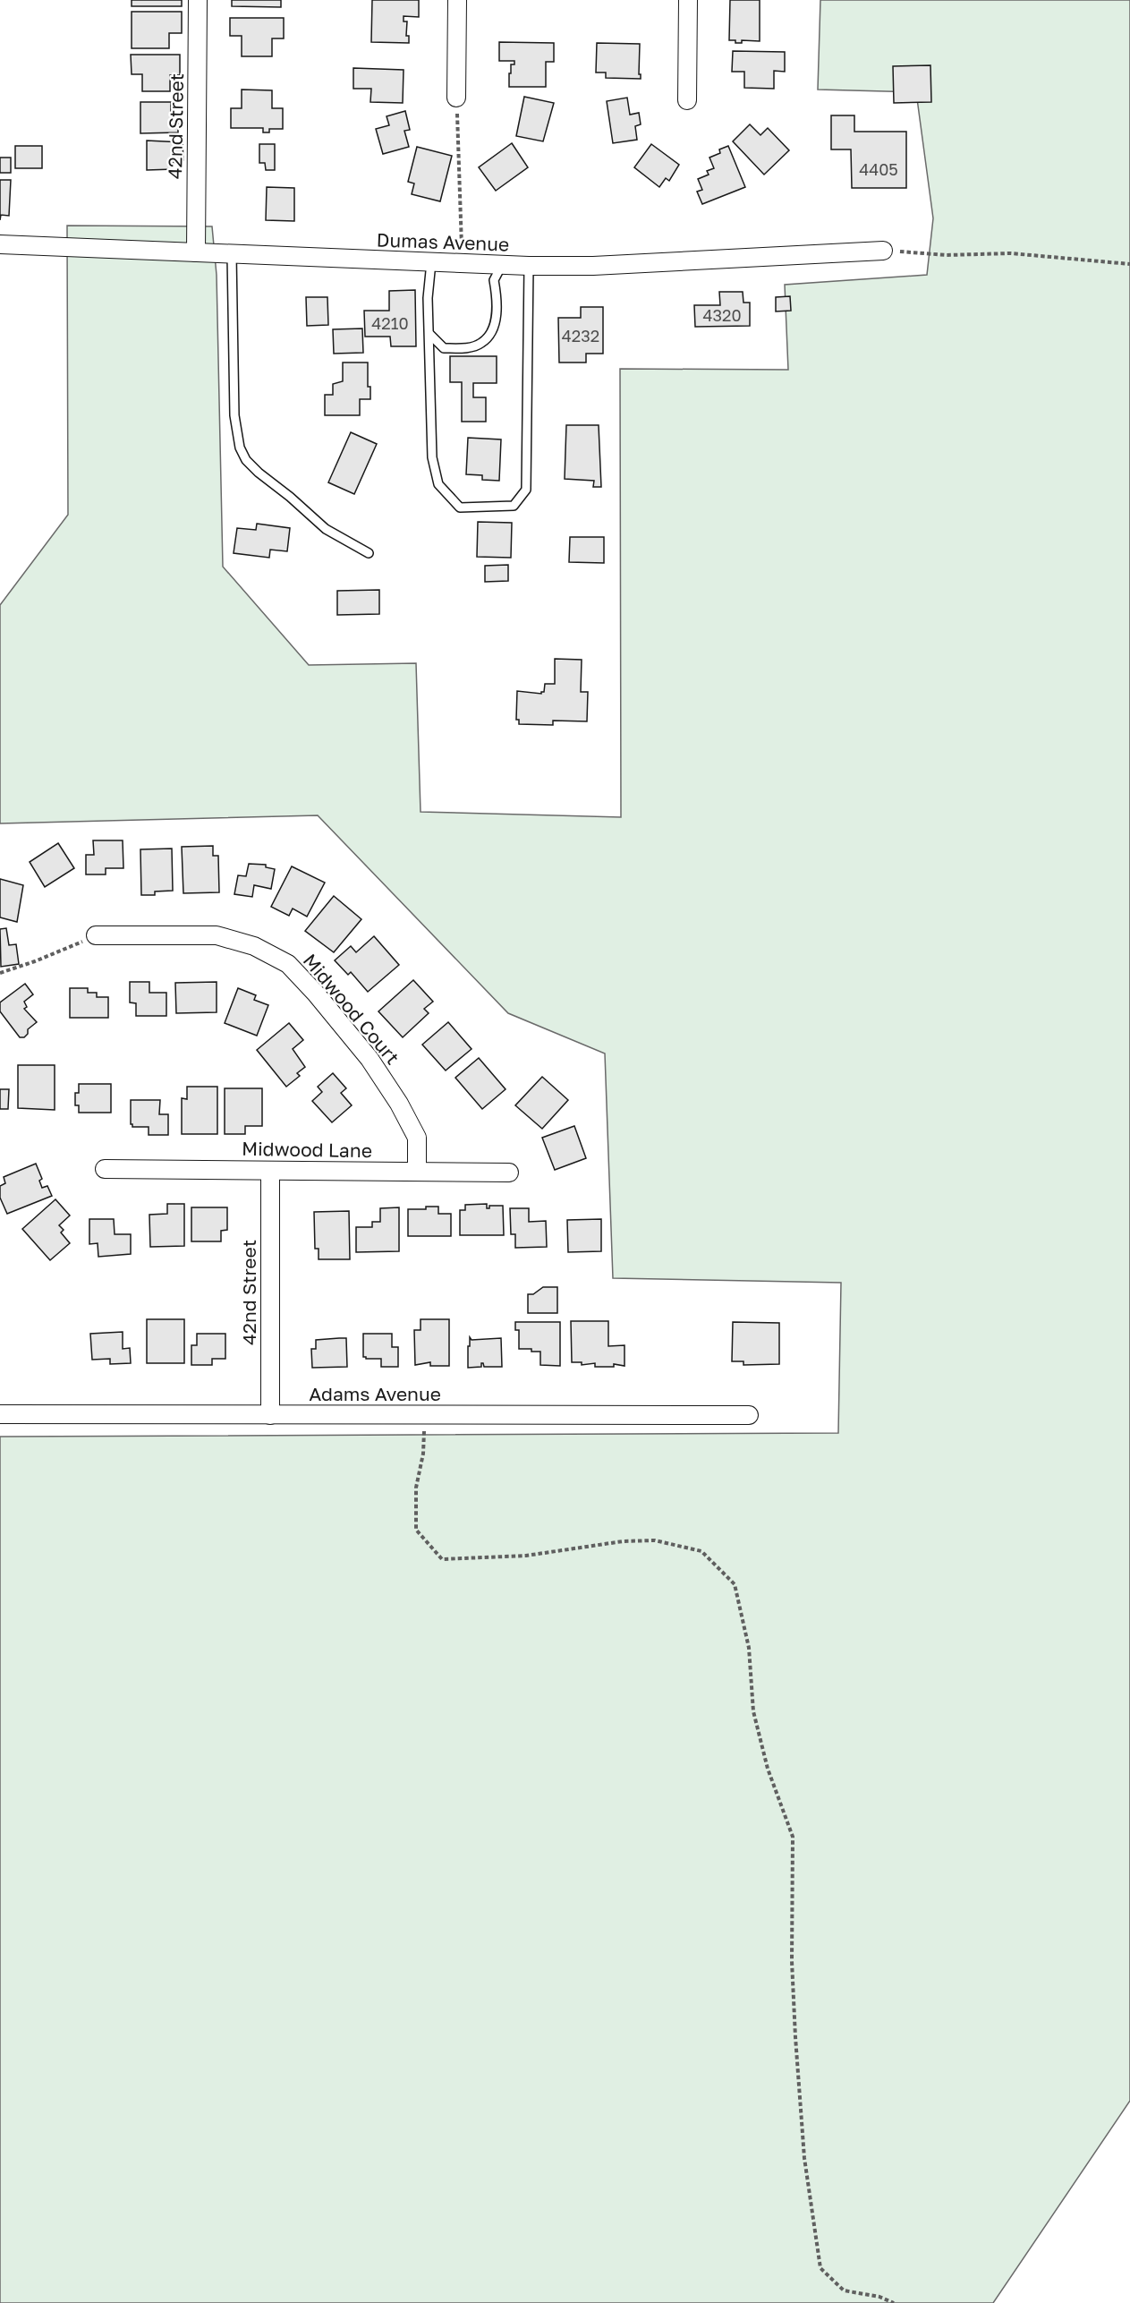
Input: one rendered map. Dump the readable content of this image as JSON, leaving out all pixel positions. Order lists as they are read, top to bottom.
{
  "streets": {
    "street": [
      "42nd Street",
      "Dumas Avenue",
      "Midwood Court",
      "Midwood Lane",
      "Adams Avenue"
    ]
  },
  "crossings": [
    ["42nd Street", "Dumas Avenue"],
    ["42nd Street", "Midwood Lane"],
    ["42nd Street", "Adams Avenue"],
    ["Midwood Court", "Midwood Lane"]
  ],
  "house_numbers": [
    "4405",
    "4320",
    "4210",
    "4232"
  ]
}
